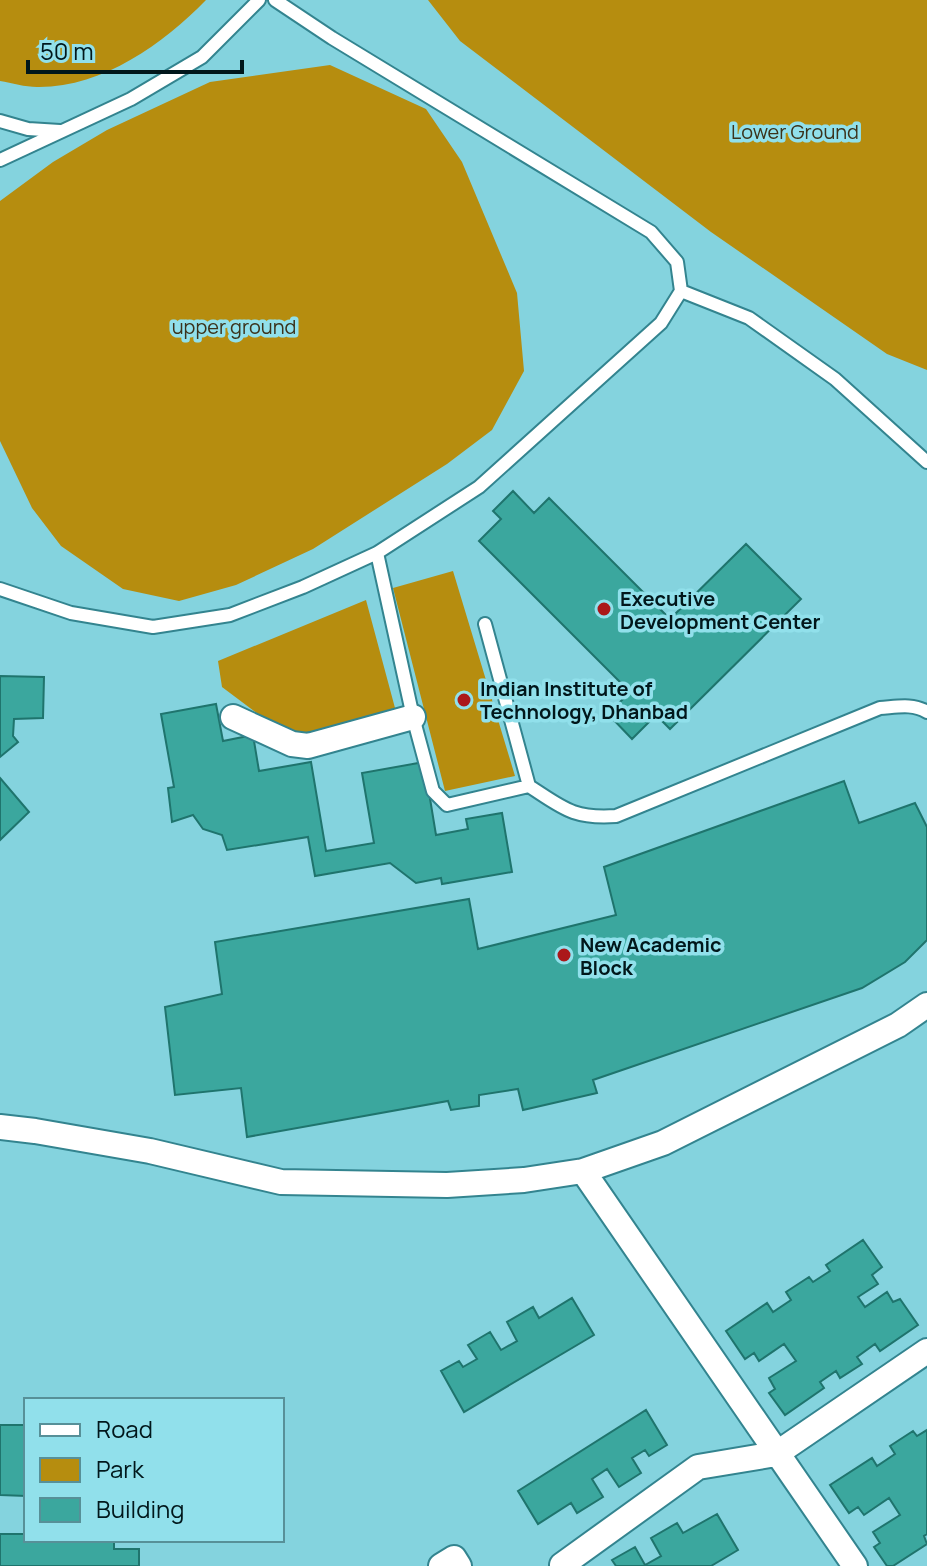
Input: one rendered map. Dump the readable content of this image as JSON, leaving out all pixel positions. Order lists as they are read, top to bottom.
{
  "parks": ["Lower Ground", "upper ground"],
  "places": ["Executive Development Center", "Indian Institute of Technology, Dhanbad", "New Academic Block"],
  "legend": ["Road", "Park", "Building"],
  "scale_bar": "50 m"
}
